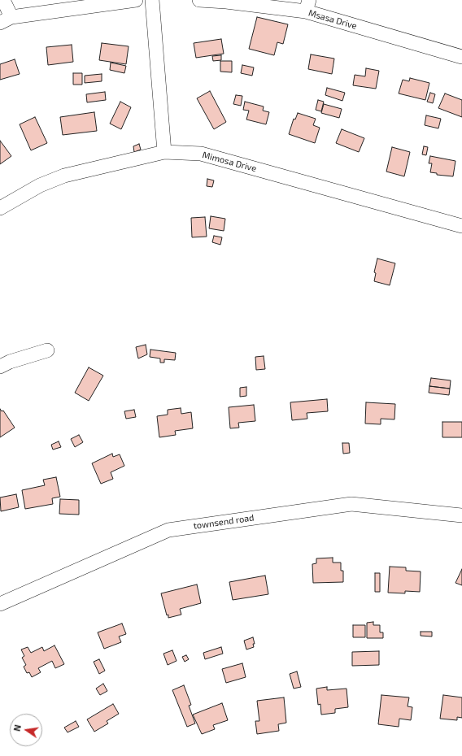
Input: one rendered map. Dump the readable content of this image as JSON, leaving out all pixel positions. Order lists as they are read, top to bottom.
{
  "streets": {
    "street": ["Msasa Drive", "Mimosa Drive", "townsend road"]
  },
  "north": "left"
}
